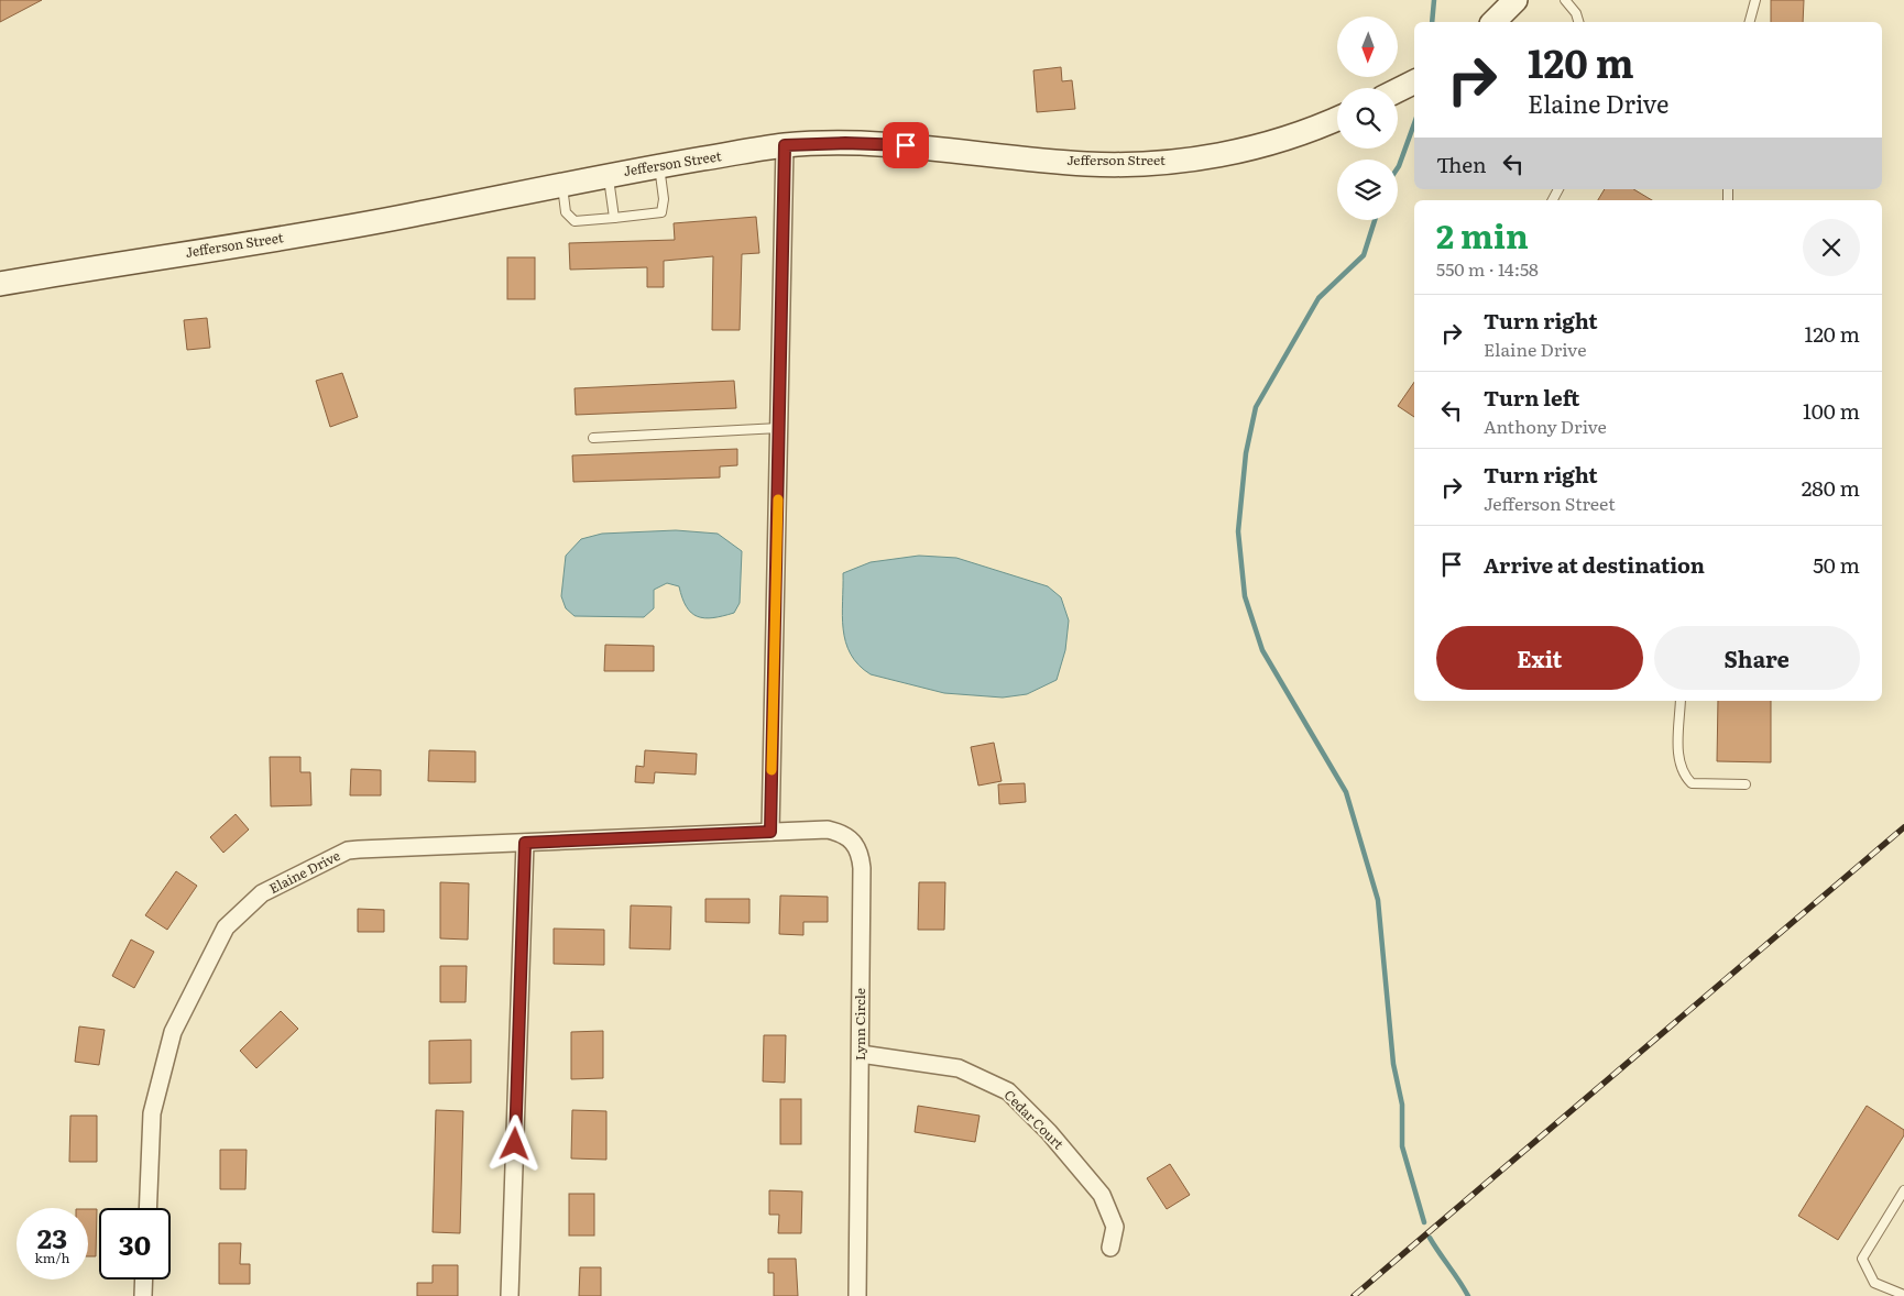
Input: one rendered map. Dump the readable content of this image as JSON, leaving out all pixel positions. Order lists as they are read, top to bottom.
{
  "streets": {
    "street": [
      "Jefferson Street",
      "Elaine Drive",
      "Lynn Circle",
      "Cedar Court"
    ]
  },
  "crossings": [
    ["Elaine Drive", "Lynn Circle"],
    ["Lynn Circle", "Cedar Court"]
  ],
  "north": "bottom",
  "page": {
    "turn": ["120 m", "Elaine Drive"],
    "then": "Then",
    "heading": ["2 min", "550 m · 14:58"],
    "list": [
      {
        "name": "Turn right",
        "note": "Elaine Drive",
        "value": "120 m"
      },
      {
        "name": "Turn left",
        "note": "Anthony Drive",
        "value": "100 m"
      },
      {
        "name": "Turn right",
        "note": "Jefferson Street",
        "value": "280 m"
      },
      {
        "name": "Arrive at destination",
        "value": "50 m"
      }
    ],
    "buttons": ["Exit", "Share"],
    "speed": "23 km/h",
    "limit": "30"
  }
}
